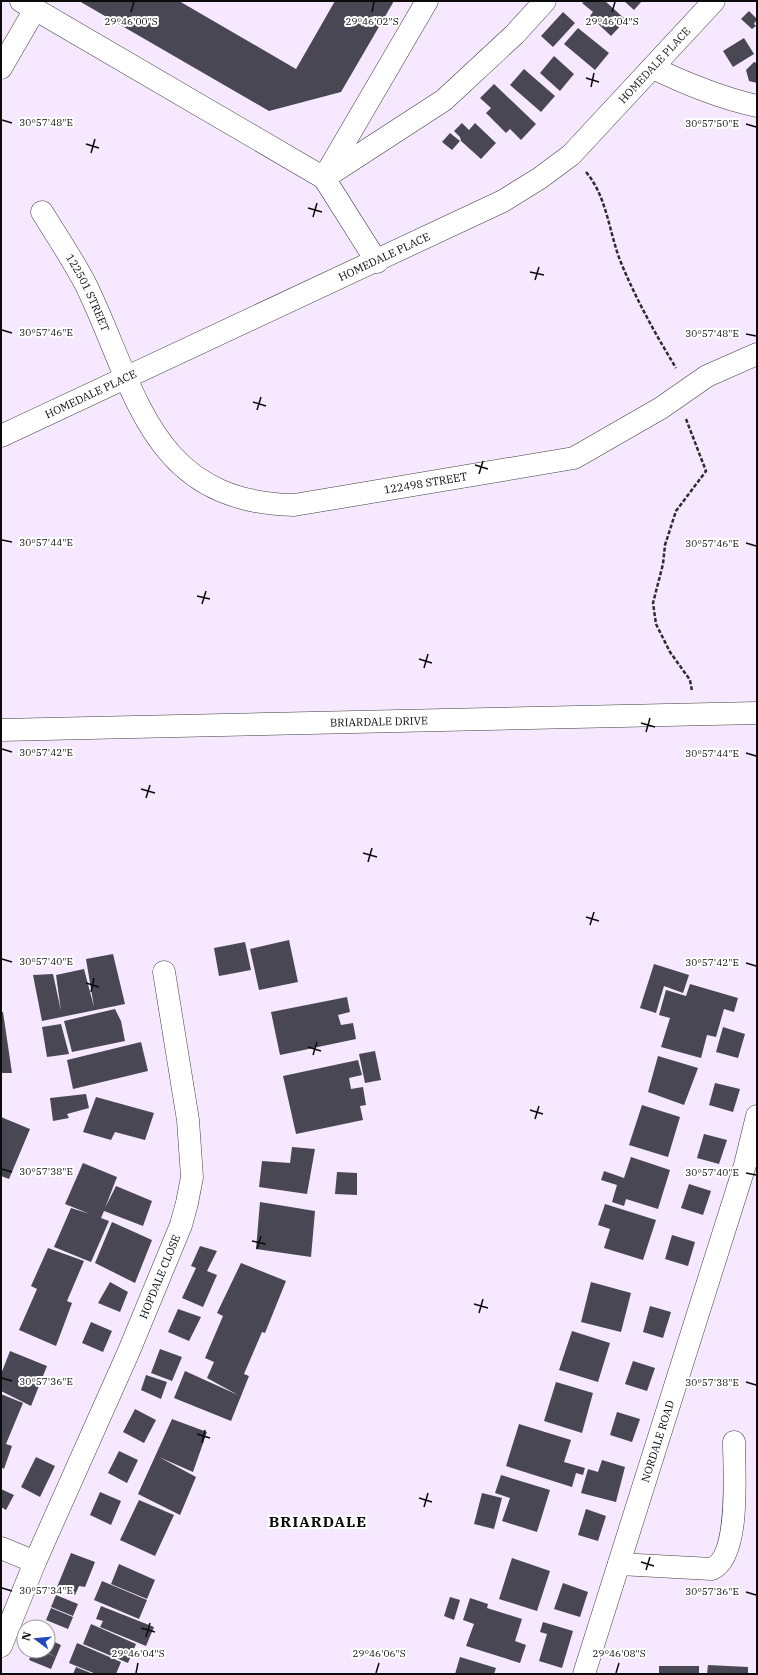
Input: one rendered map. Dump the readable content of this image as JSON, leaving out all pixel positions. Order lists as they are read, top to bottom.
{
  "streets": {
    "street": [
      "HOMEDALE PLACE",
      "122501 STREET",
      "122498 STREET",
      "BRIARDALE DRIVE",
      "HOPDALE CLOSE",
      "NORDALE ROAD"
    ]
  },
  "crossings": [
    ["HOMEDALE PLACE", "122501 STREET"],
    ["HOMEDALE PLACE", "122498 STREET"],
    ["122501 STREET", "122498 STREET"]
  ],
  "districts": ["BRIARDALE"],
  "north": "left",
  "coordinates": [
    "29°46'00\"S",
    "29°46'02\"S",
    "29°46'04\"S",
    "30°57'48\"E",
    "30°57'50\"E",
    "30°57'46\"E",
    "30°57'44\"E",
    "30°57'42\"E",
    "30°57'40\"E",
    "30°57'38\"E",
    "30°57'36\"E",
    "30°57'34\"E",
    "29°46'06\"S",
    "29°46'08\"S"
  ]
}
